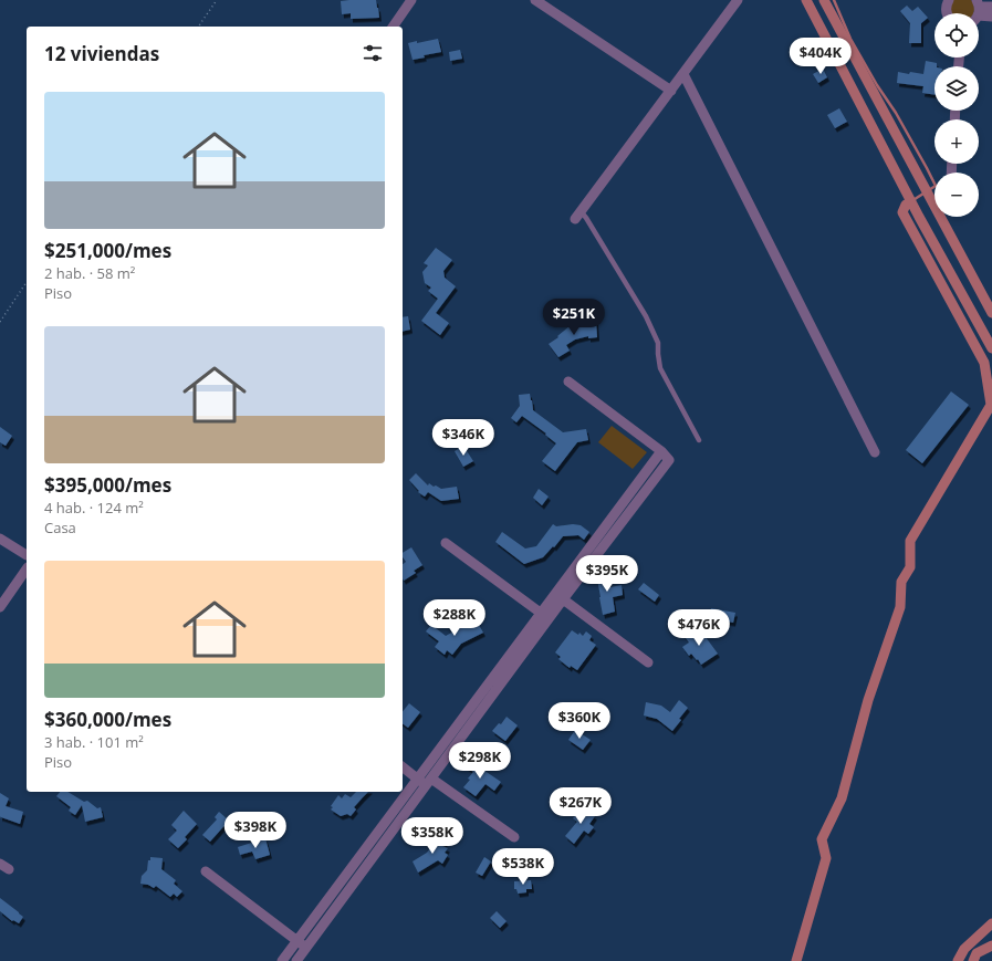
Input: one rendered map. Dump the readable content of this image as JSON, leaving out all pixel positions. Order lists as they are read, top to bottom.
{
  "page": {
    "map_buttons": ["+", "−"],
    "heading": "12 viviendas",
    "price": [
      "$404K",
      "$251K",
      "$346K",
      "$395K",
      "$288K",
      "$476K",
      "$360K",
      "$298K",
      "$267K",
      "$398K",
      "$358K",
      "$538K"
    ],
    "list": [
      {
        "name": "$251,000/mes",
        "note": "2 hab. · 58 m² · Piso"
      },
      {
        "name": "$395,000/mes",
        "note": "4 hab. · 124 m² · Casa"
      },
      {
        "name": "$360,000/mes",
        "note": "3 hab. · 101 m² · Piso"
      }
    ]
  }
}
